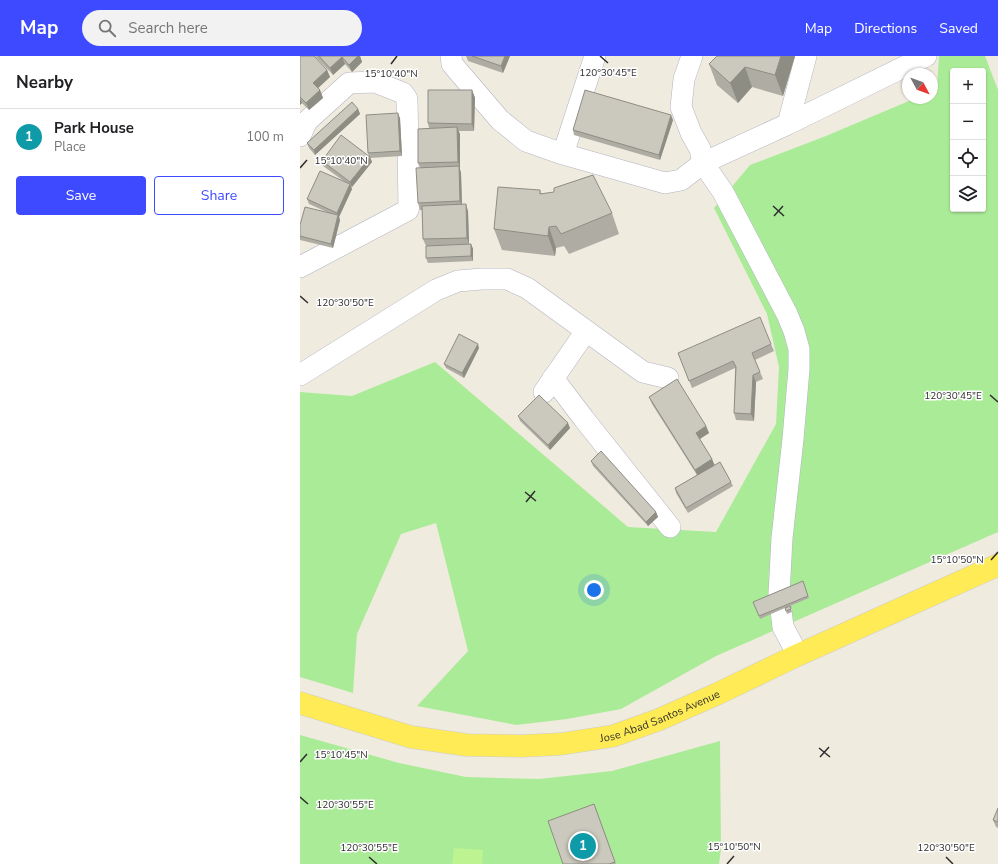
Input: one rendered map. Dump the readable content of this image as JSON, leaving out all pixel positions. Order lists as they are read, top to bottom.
{
  "streets": {
    "main road": ["Jose Abad Santos Avenue"]
  },
  "north": "bottom right",
  "page": {
    "header": "Map",
    "search": "Search here",
    "nav": ["Map", "Directions", "Saved"],
    "heading": "Nearby",
    "map_buttons": ["+", "−"],
    "list": [
      {
        "mark": "1",
        "name": "Park House",
        "note": "Place",
        "value": "100 m"
      }
    ],
    "buttons": ["Save", "Share"],
    "pins": "1"
  },
  "coordinates": [
    "120°30'45\"E",
    "15°10'40\"N",
    "120°30'50\"E",
    "15°10'50\"N",
    "15°10'45\"N",
    "120°30'55\"E"
  ]
}
